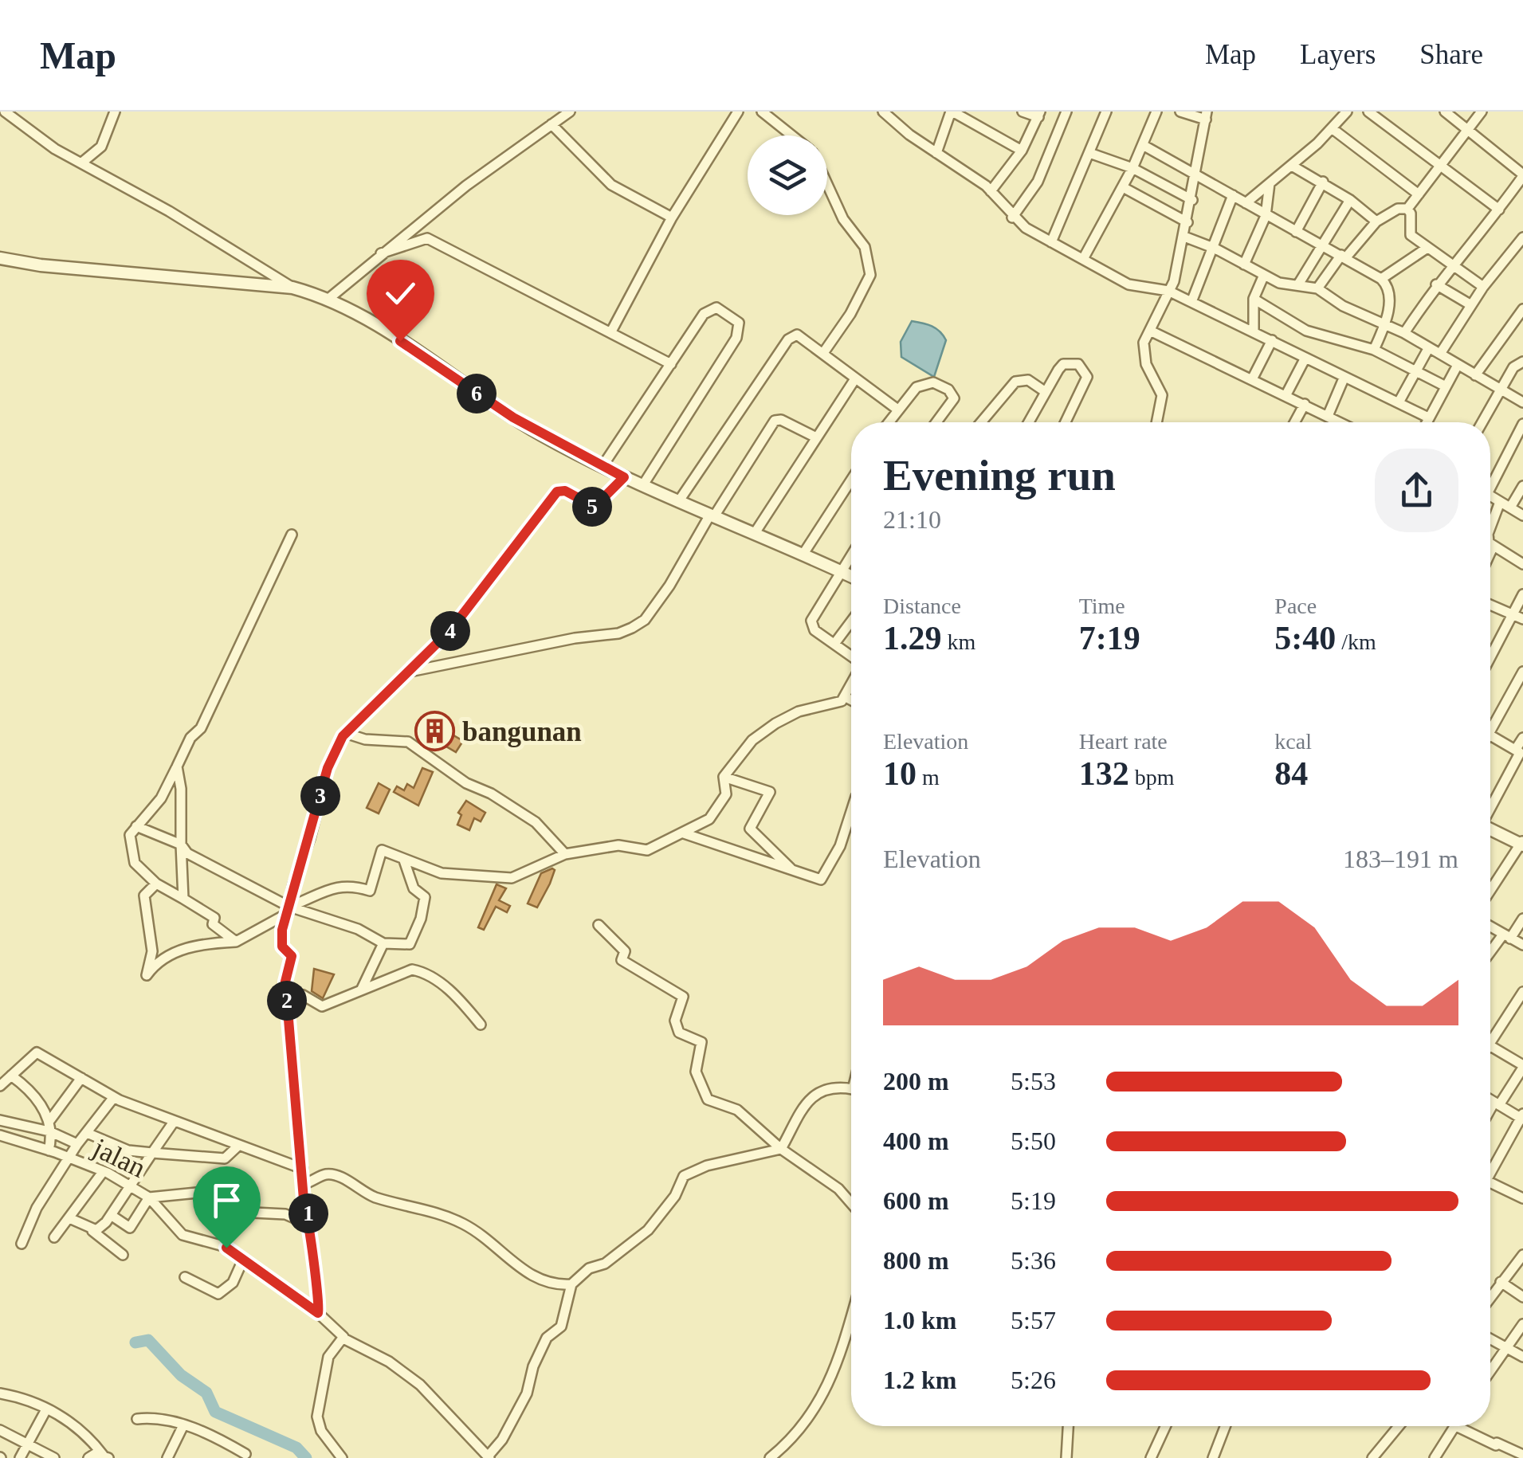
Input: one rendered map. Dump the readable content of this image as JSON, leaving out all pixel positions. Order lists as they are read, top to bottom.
{
  "streets": {
    "street": ["jalan"]
  },
  "places": {
    "building": ["bangunan"]
  },
  "page": {
    "header": "Map",
    "nav": ["Map", "Layers", "Share"],
    "pins": [
      "6",
      "5",
      "4",
      "3",
      "2",
      "1"
    ],
    "heading": ["Evening run", "21:10"],
    "stats": [
      ["Distance", "1.29 km"],
      ["Time", "7:19"],
      ["Pace", "5:40 /km"],
      ["Elevation", "10 m"],
      ["Heart rate", "132 bpm"],
      ["kcal", "84"]
    ],
    "chart": ["Elevation", "183–191 m"],
    "list": [
      {
        "name": "200 m",
        "note": "5:53"
      },
      {
        "name": "400 m",
        "note": "5:50"
      },
      {
        "name": "600 m",
        "note": "5:19"
      },
      {
        "name": "800 m",
        "note": "5:36"
      },
      {
        "name": "1.0 km",
        "note": "5:57"
      },
      {
        "name": "1.2 km",
        "note": "5:26"
      }
    ]
  }
}
